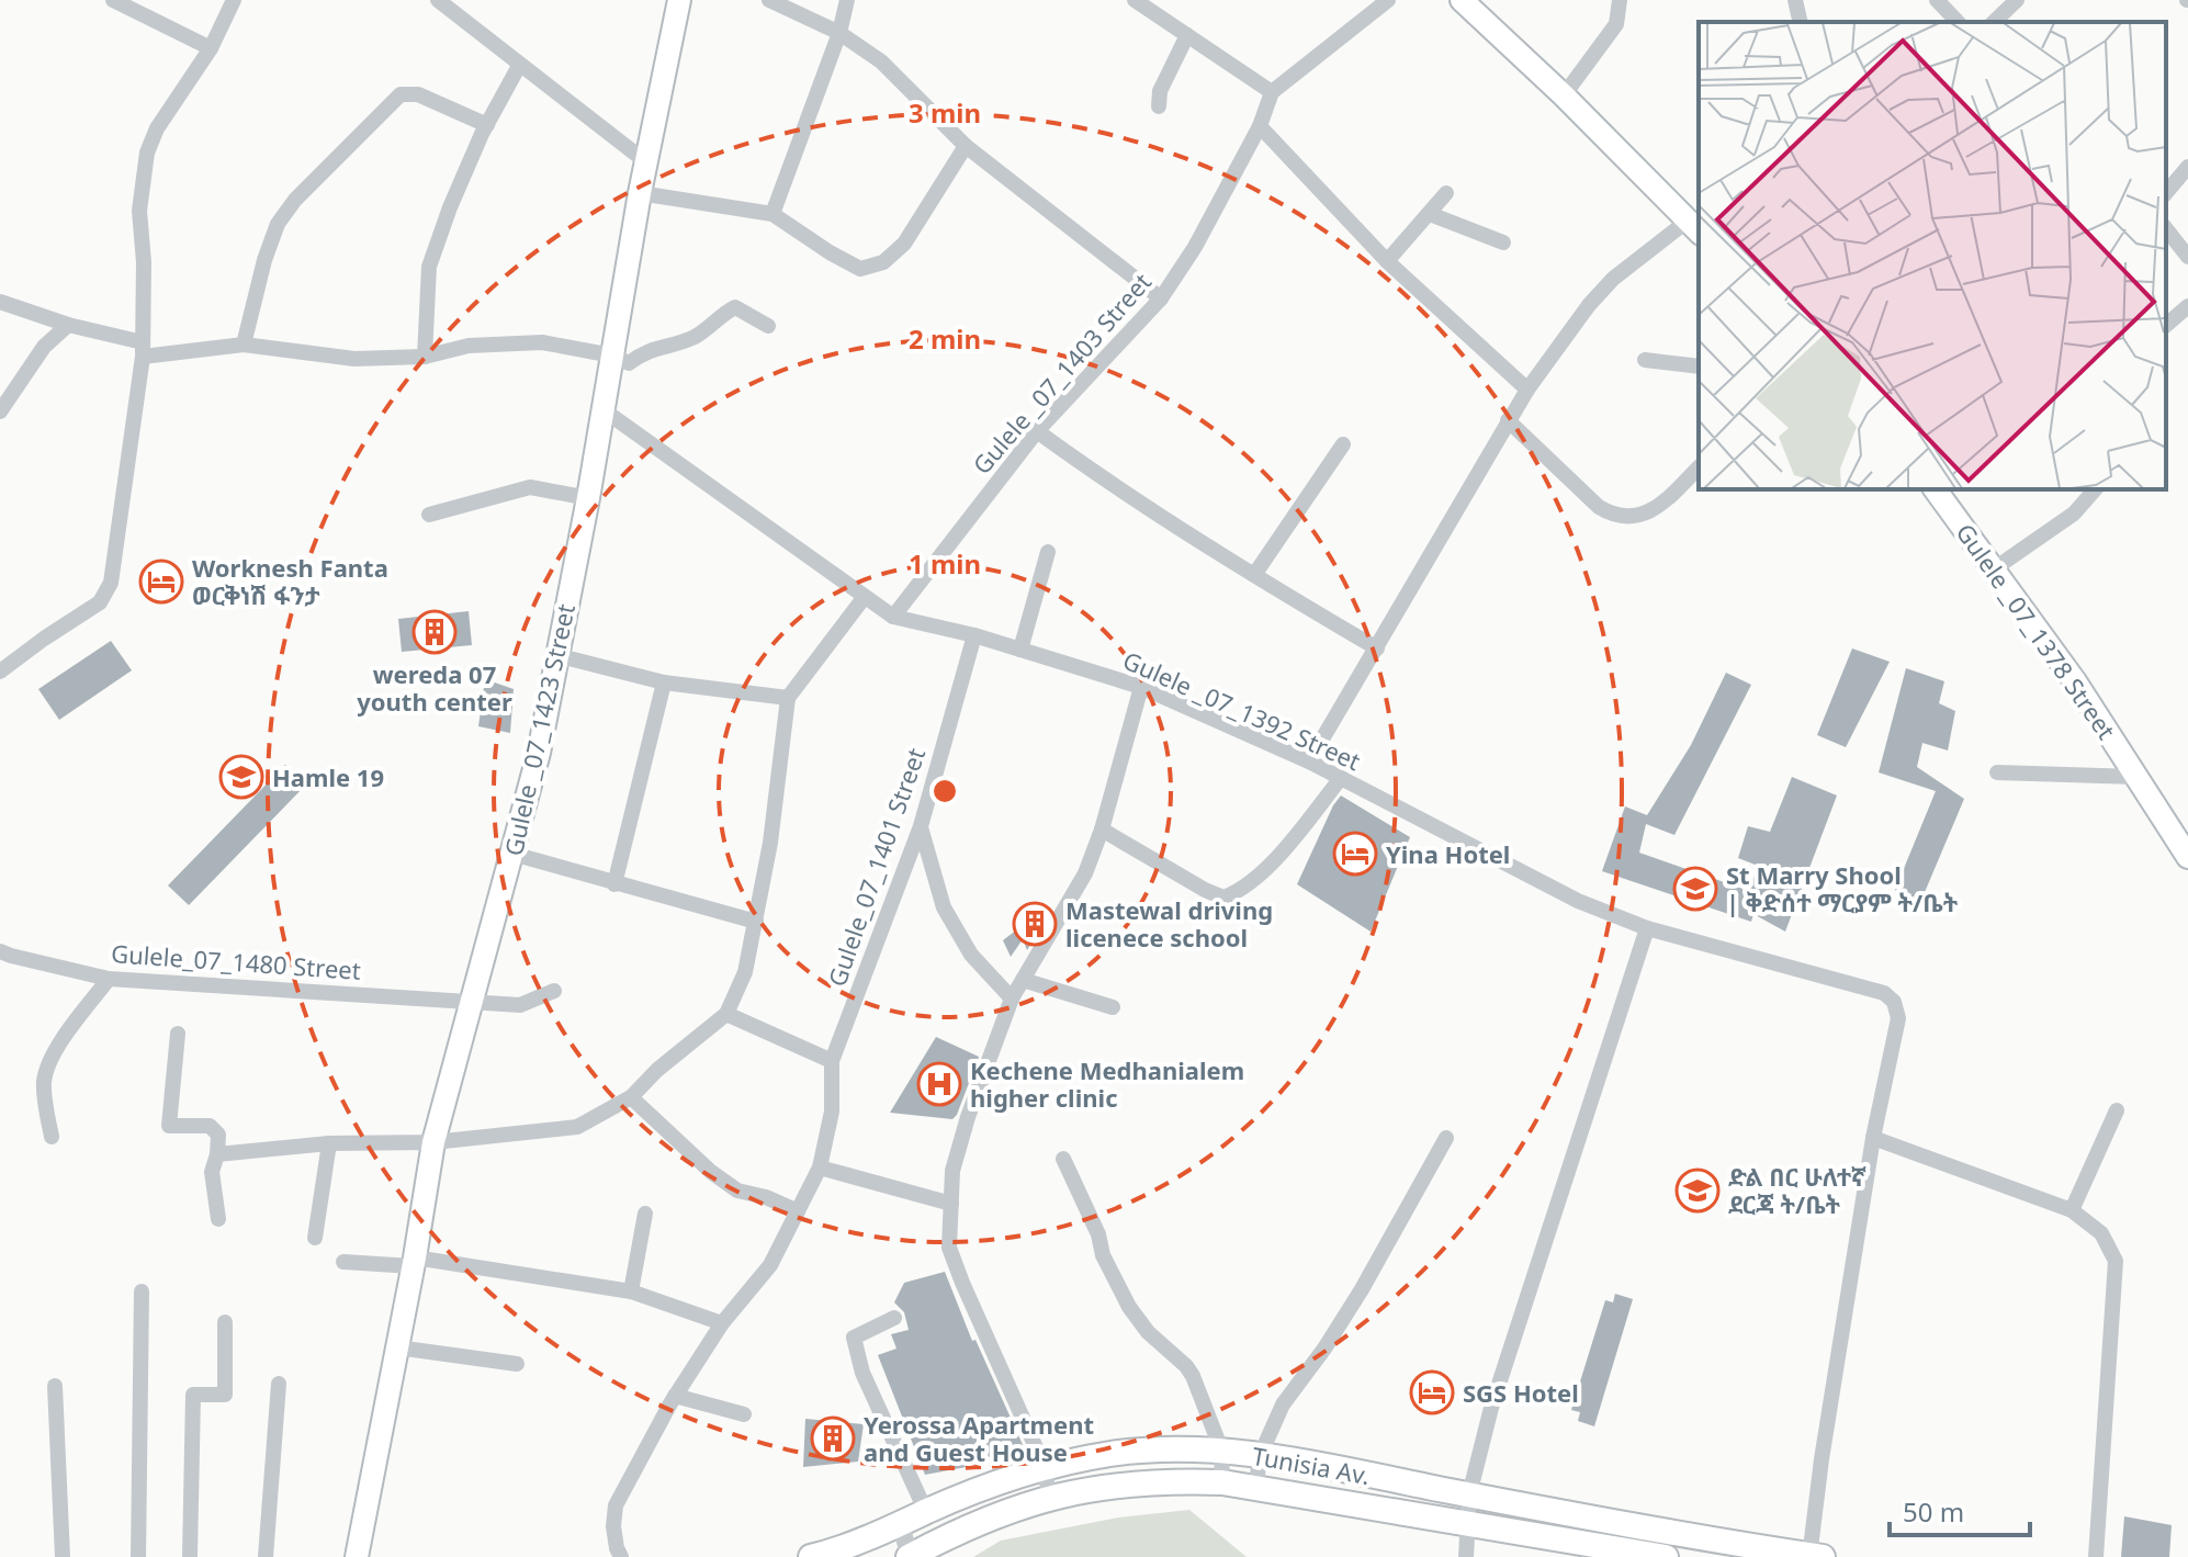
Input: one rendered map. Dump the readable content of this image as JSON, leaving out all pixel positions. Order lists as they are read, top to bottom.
{
  "streets": {
    "main road": ["Gulele _07_1378 Street", "Gulele _07_1423 Street", "Tunisia Av."],
    "street": [
      "Gulele _07_1403 Street",
      "Gulele _07_1392 Street",
      "Gulele_07_1401 Street",
      "Gulele_07_1480 Street"
    ]
  },
  "crossings": [
    ["Gulele _07_1403 Street", "Gulele _07_1392 Street"],
    ["Gulele _07_1392 Street", "Gulele _07_1423 Street"],
    ["Gulele _07_1392 Street", "Gulele_07_1401 Street"],
    ["Gulele _07_1423 Street", "Gulele_07_1480 Street"]
  ],
  "places": {
    "hotel": ["Worknesh Fanta ወርቅነሽ ፋንታ", "Yina Hotel", "SGS Hotel"],
    "building": ["wereda 07 youth center", "Mastewal driving licenece school", "Yerossa Apartment and Guest House"],
    "school or university": ["Hamle 19", "St Marry Shool | ቅድሰተ ማርያም ት/ቤት", "ድል በር ሁለተኛ ደርጃ ት/ቤት"],
    "hospital": ["Kechene Medhanialem higher clinic"]
  },
  "scale_bar": "50 m",
  "rings": ["3 min", "2 min", "1 min"]
}
